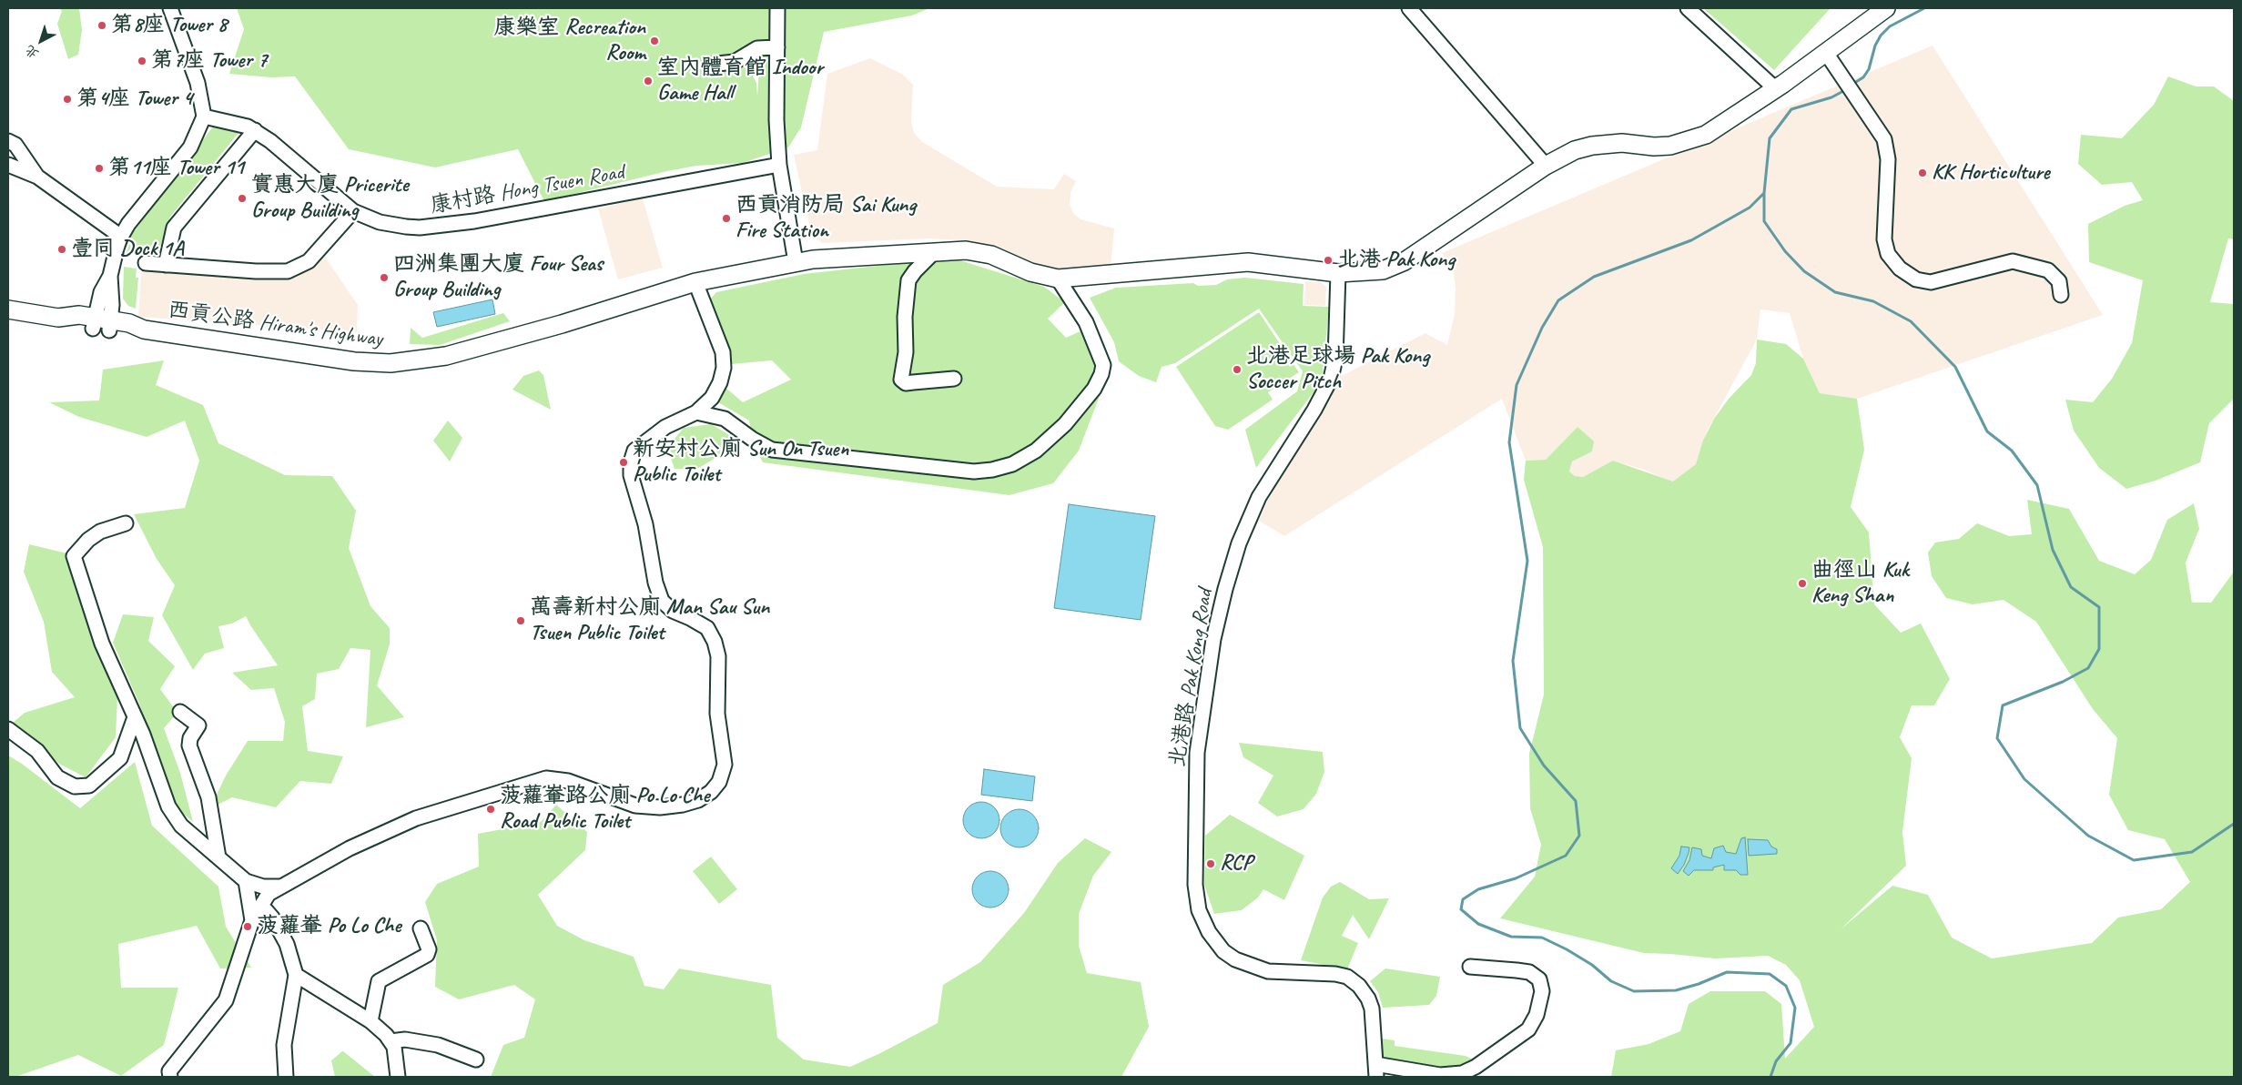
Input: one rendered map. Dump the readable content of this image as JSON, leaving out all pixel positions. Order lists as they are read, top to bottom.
{
  "streets": {
    "main road": ["西貢公路 Hiram's Highway"],
    "street": ["康村路 Hong Tsuen Road", "北港路 Pak Kong Road"]
  },
  "crossings": [
    ["西貢公路 Hiram's Highway", "北港路 Pak Kong Road"]
  ],
  "places": [
    "第8座 Tower 8",
    "康樂室 Recreation Room",
    "第7座 Tower 7",
    "室內體育館 Indoor Game Hall",
    "第4座 Tower 4",
    "第11座 Tower 11",
    "KK Horticulture",
    "實惠大廈 Pricerite Group Building",
    "西貢消防局 Sai Kung Fire Station",
    "壹同 Dock 1A",
    "北港 Pak Kong",
    "四洲集團大廈 Four Seas Group Building",
    "北港足球場 Pak Kong Soccer Pitch",
    "新安村公廁 Sun On Tsuen Public Toilet",
    "曲徑山 Kuk Keng Shan",
    "萬壽新村公廁 Man Sau Sun Tsuen Public Toilet",
    "菠蘿輋路公廁 Po Lo Che Road Public Toilet",
    "RCP",
    "菠蘿輋 Po Lo Che"
  ],
  "north": "bottom left"
}
